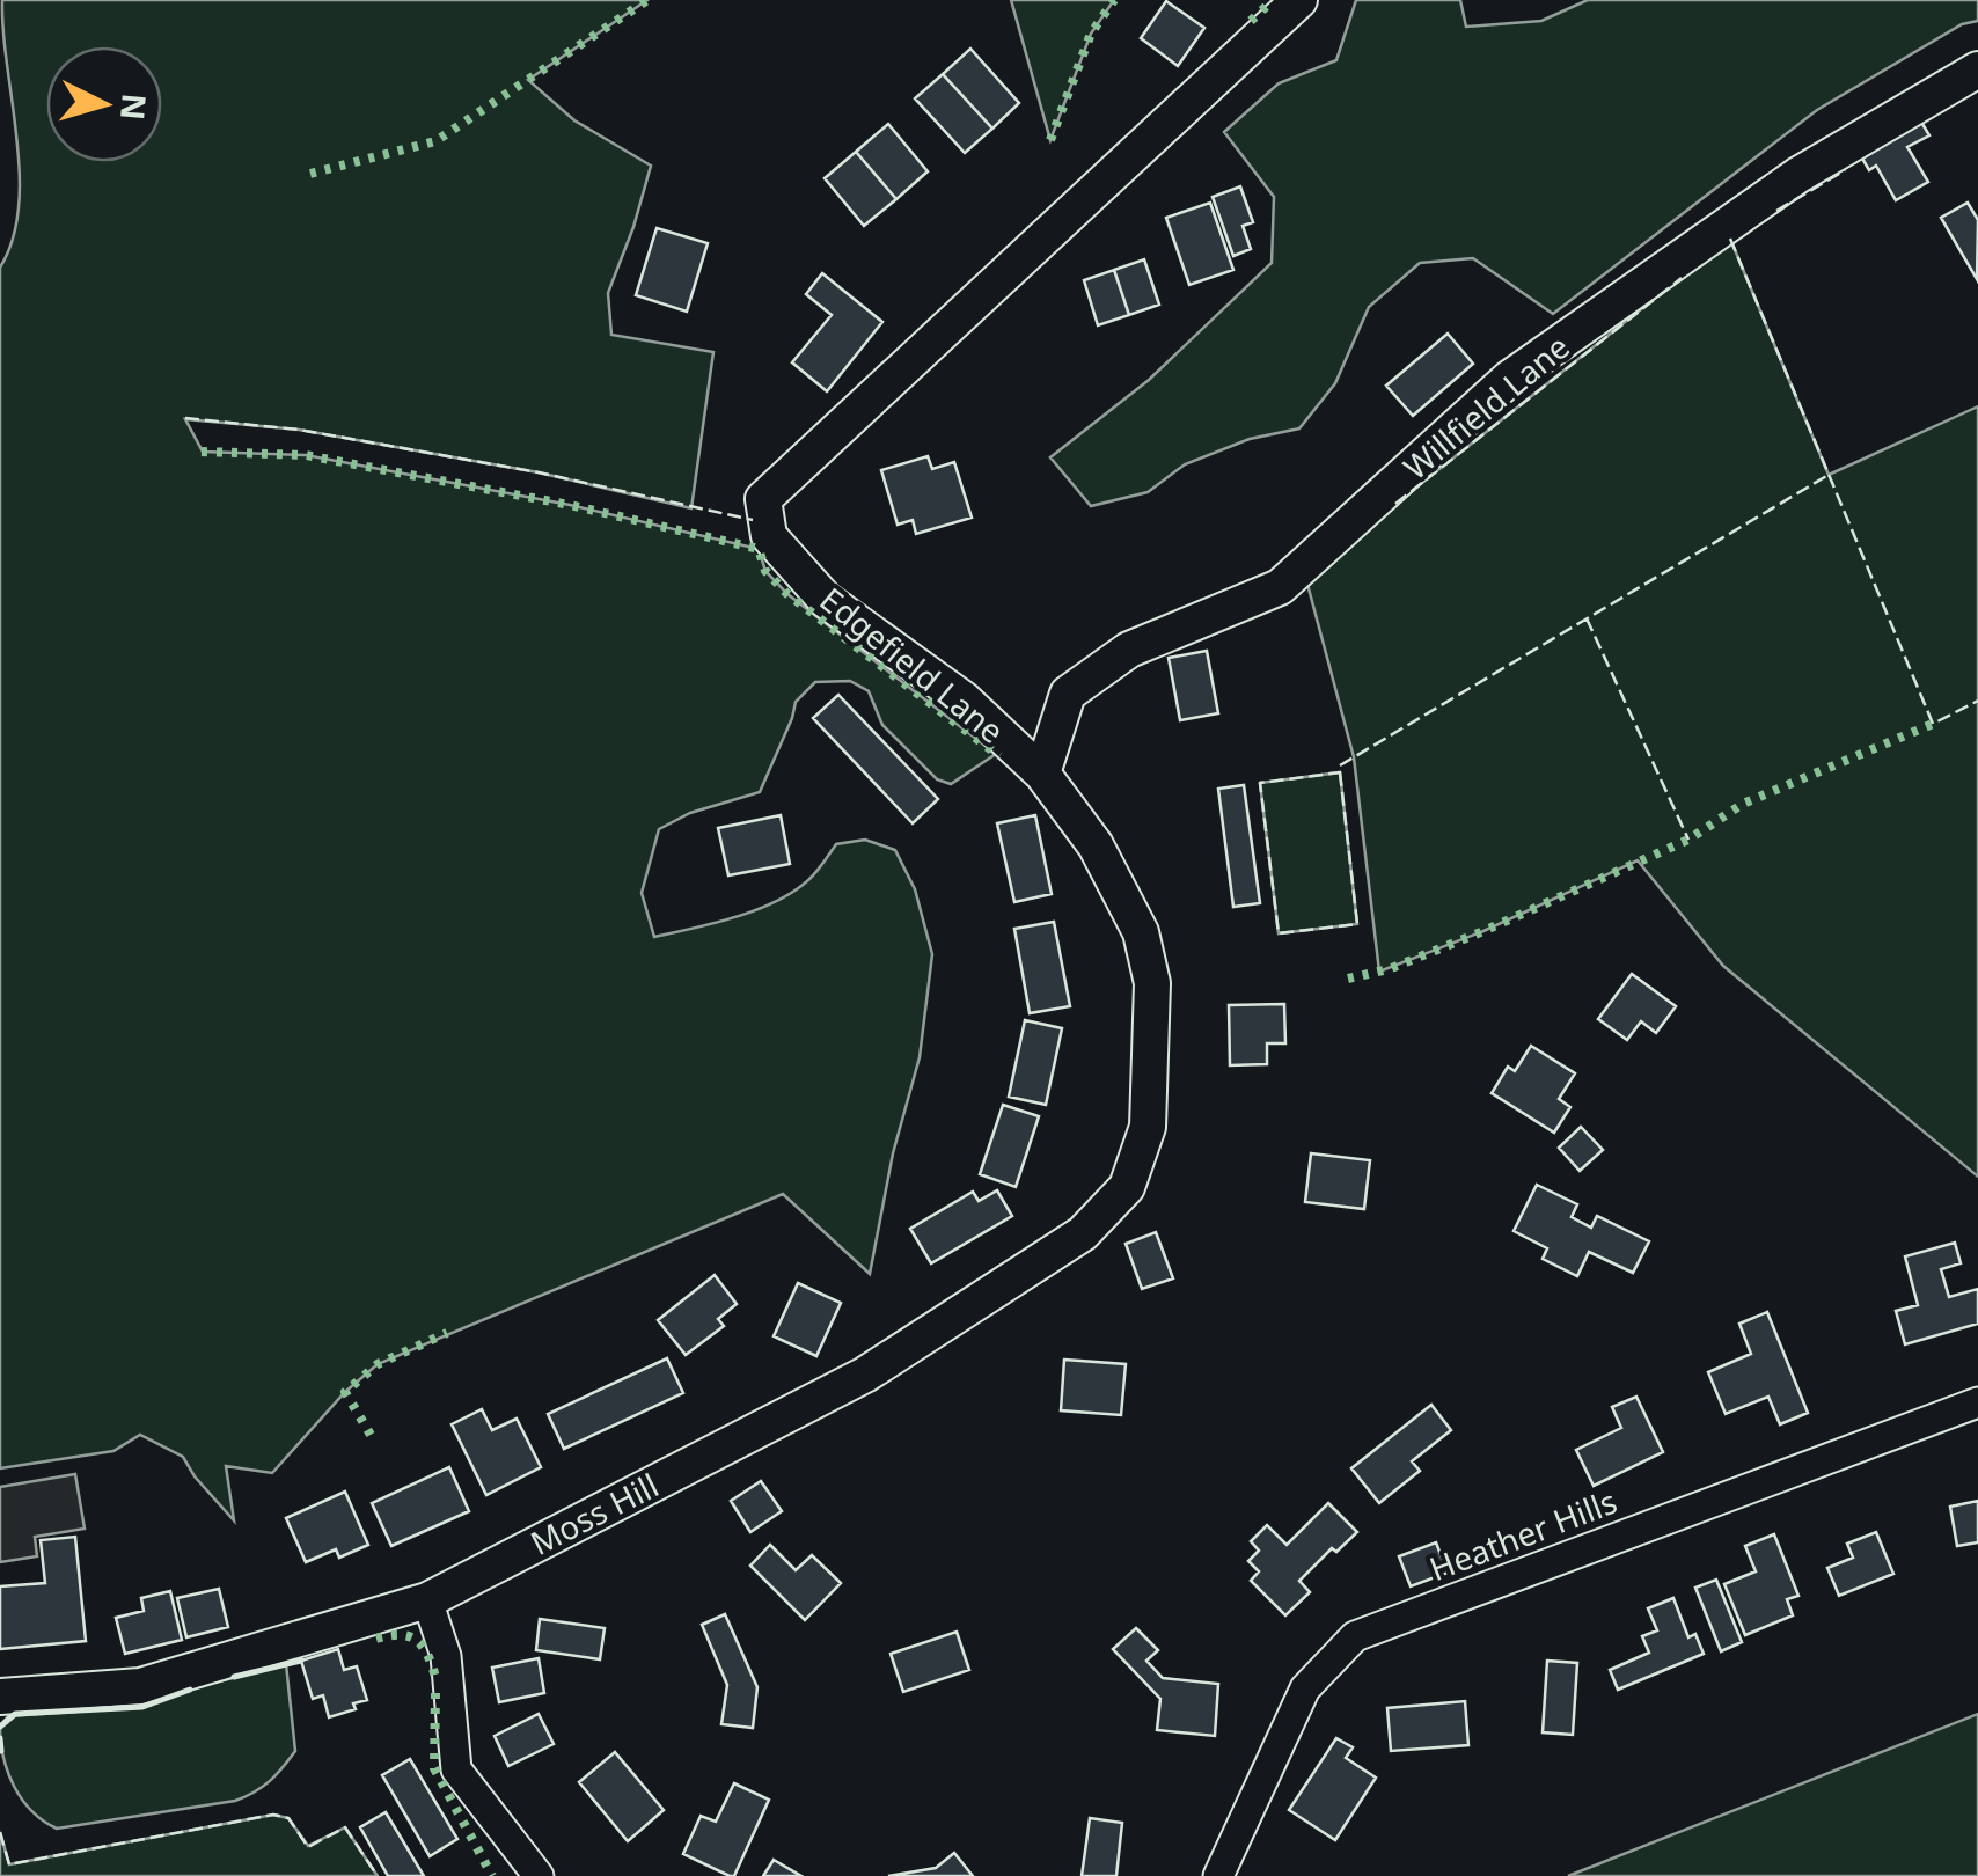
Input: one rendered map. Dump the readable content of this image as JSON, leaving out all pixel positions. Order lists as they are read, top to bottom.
{
  "streets": {
    "street": [
      "Willfield Lane",
      "Edgefield Lane",
      "Moss Hill",
      "Heather Hills"
    ]
  },
  "crossings": [
    ["Willfield Lane", "Edgefield Lane"],
    ["Edgefield Lane", "Moss Hill"]
  ],
  "north": "right"
}
